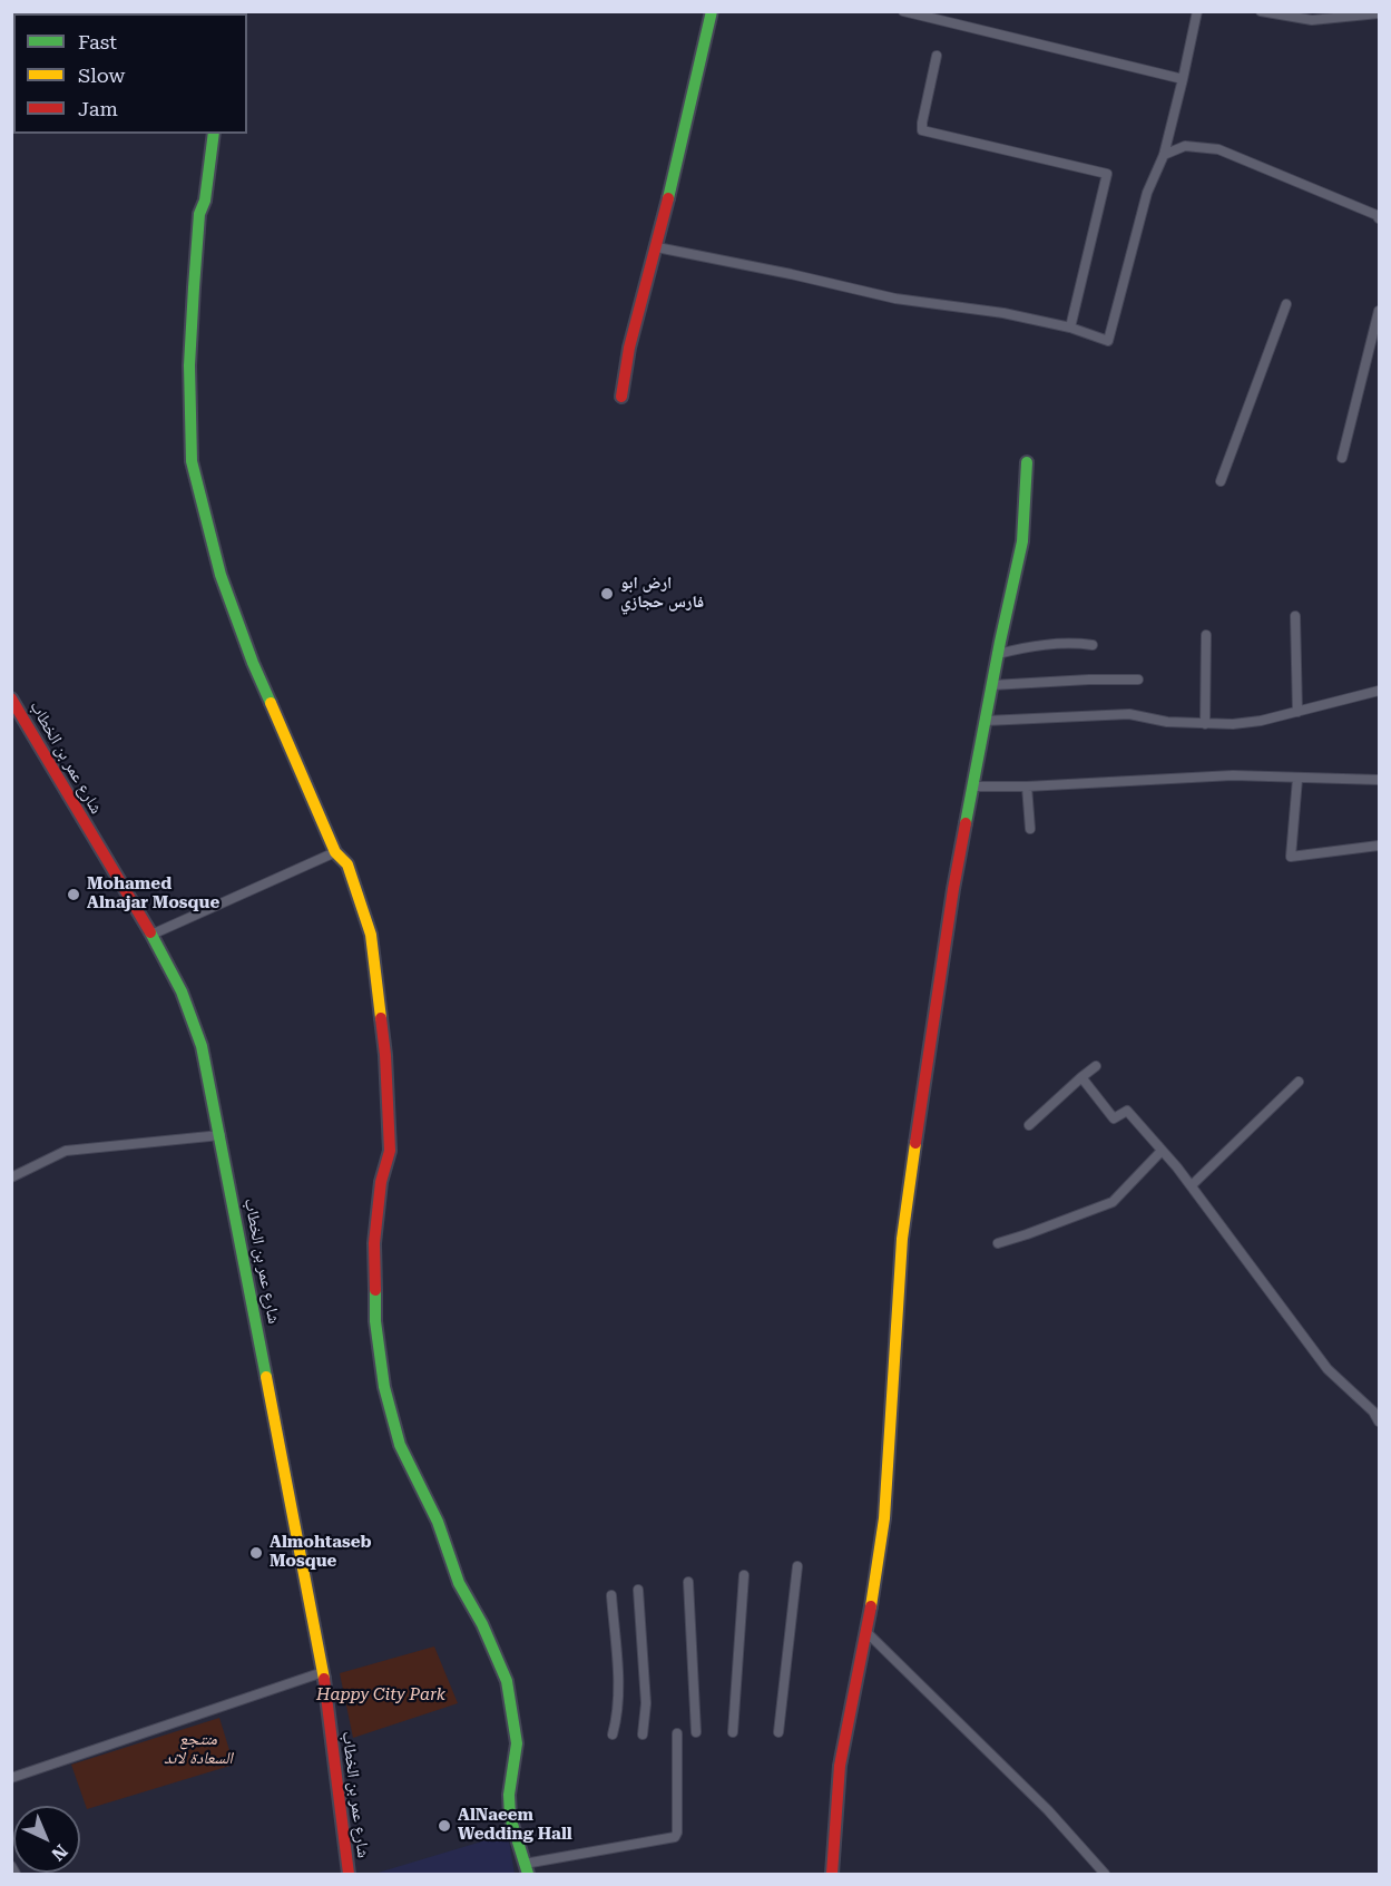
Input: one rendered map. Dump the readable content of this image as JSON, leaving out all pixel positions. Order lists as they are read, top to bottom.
{
  "streets": {
    "street": ["شارع عمر بن الخطاب"]
  },
  "parks": ["Happy City Park", "منتجع السعادة لاند"],
  "places": [
    "ارض ابو فارس حجازي",
    "Mohamed Alnajar Mosque",
    "Almohtaseb Mosque",
    "AlNaeem Wedding Hall"
  ],
  "legend": ["Fast", "Slow", "Jam"],
  "north": "bottom right"
}
